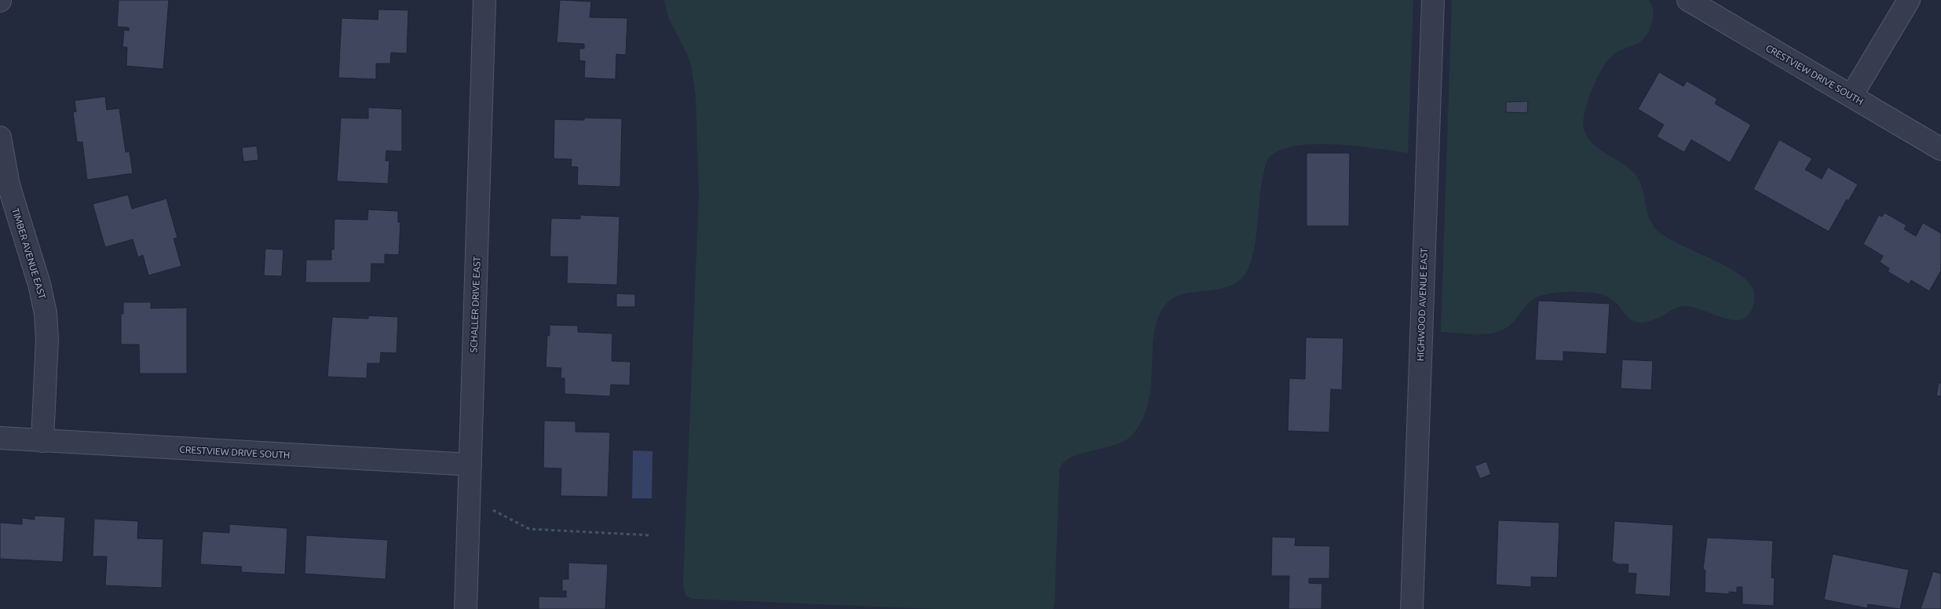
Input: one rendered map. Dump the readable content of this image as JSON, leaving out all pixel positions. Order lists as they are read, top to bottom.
{
  "streets": {
    "street": [
      "CRESTVIEW DRIVE SOUTH",
      "TIMBER AVENUE EAST",
      "SCHALLER DRIVE EAST",
      "HIGHWOOD AVENUE EAST"
    ]
  },
  "crossings": [
    ["CRESTVIEW DRIVE SOUTH", "TIMBER AVENUE EAST"],
    ["CRESTVIEW DRIVE SOUTH", "SCHALLER DRIVE EAST"]
  ]
}
